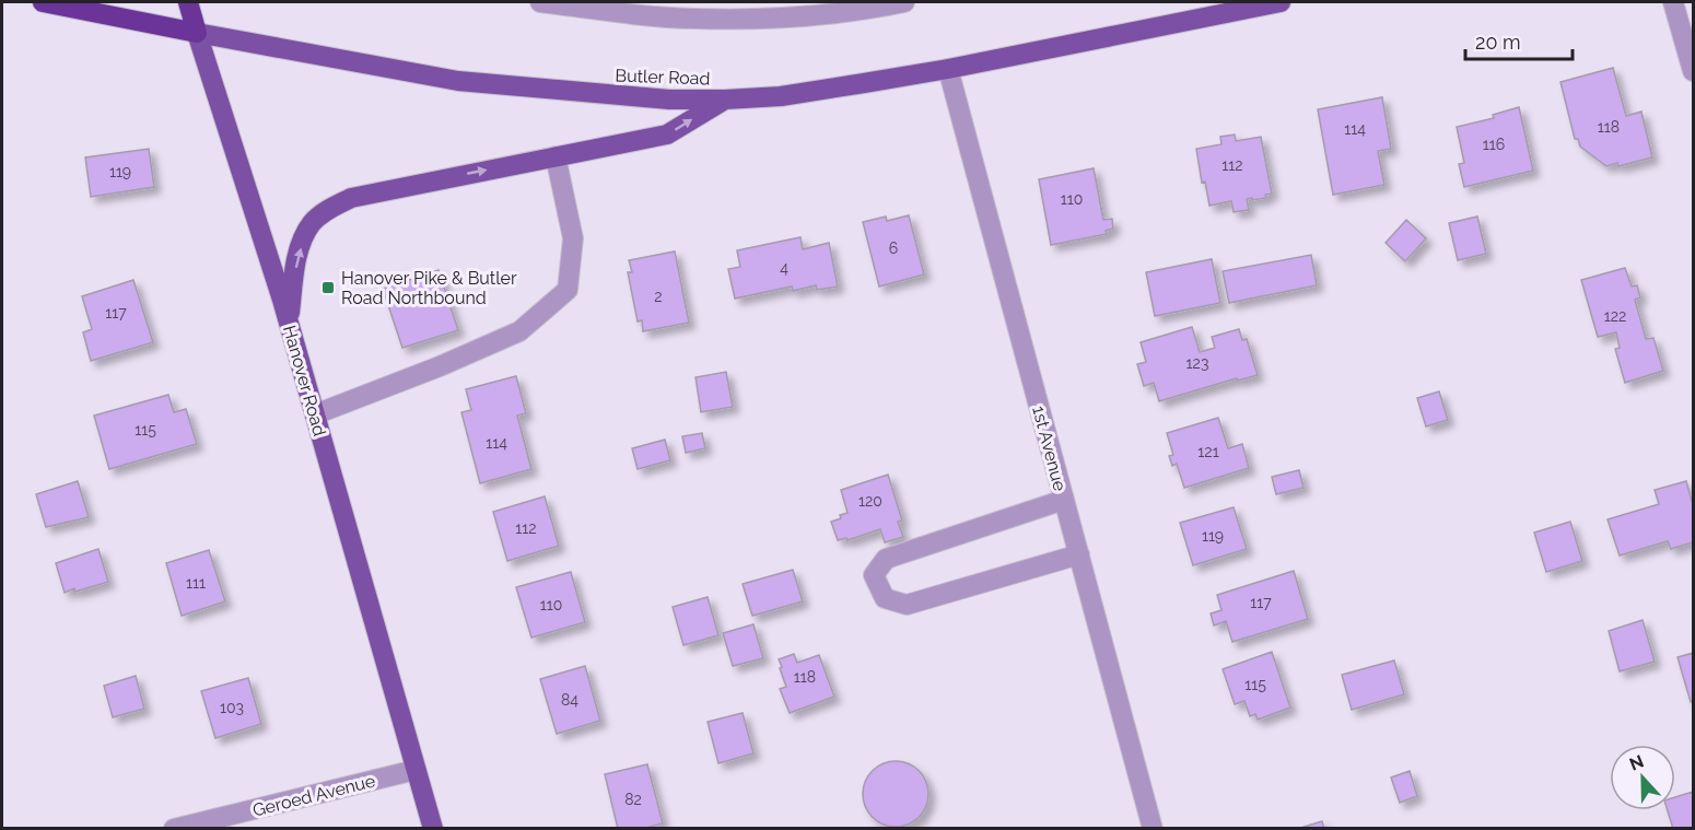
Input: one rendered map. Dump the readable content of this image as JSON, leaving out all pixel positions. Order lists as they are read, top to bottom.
{
  "streets": {
    "highway": ["Butler Road"],
    "main road": ["Hanover Road"],
    "street": ["1st Avenue", "Geroed Avenue"]
  },
  "crossings": [
    ["Butler Road", "Hanover Road"],
    ["Butler Road", "1st Avenue"],
    ["Hanover Road", "Geroed Avenue"]
  ],
  "places": {
    "transit": ["Hanover Pike & Butler Road Northbound"]
  },
  "house_numbers": [
    "118",
    "114",
    "116",
    "112",
    "119",
    "110",
    "6",
    "4",
    "2",
    "117",
    "122",
    "123",
    "115",
    "114",
    "121",
    "120",
    "112",
    "119",
    "111",
    "117",
    "110",
    "118",
    "115",
    "84",
    "103",
    "82"
  ],
  "scale_bar": "20 m",
  "north": "top"
}
